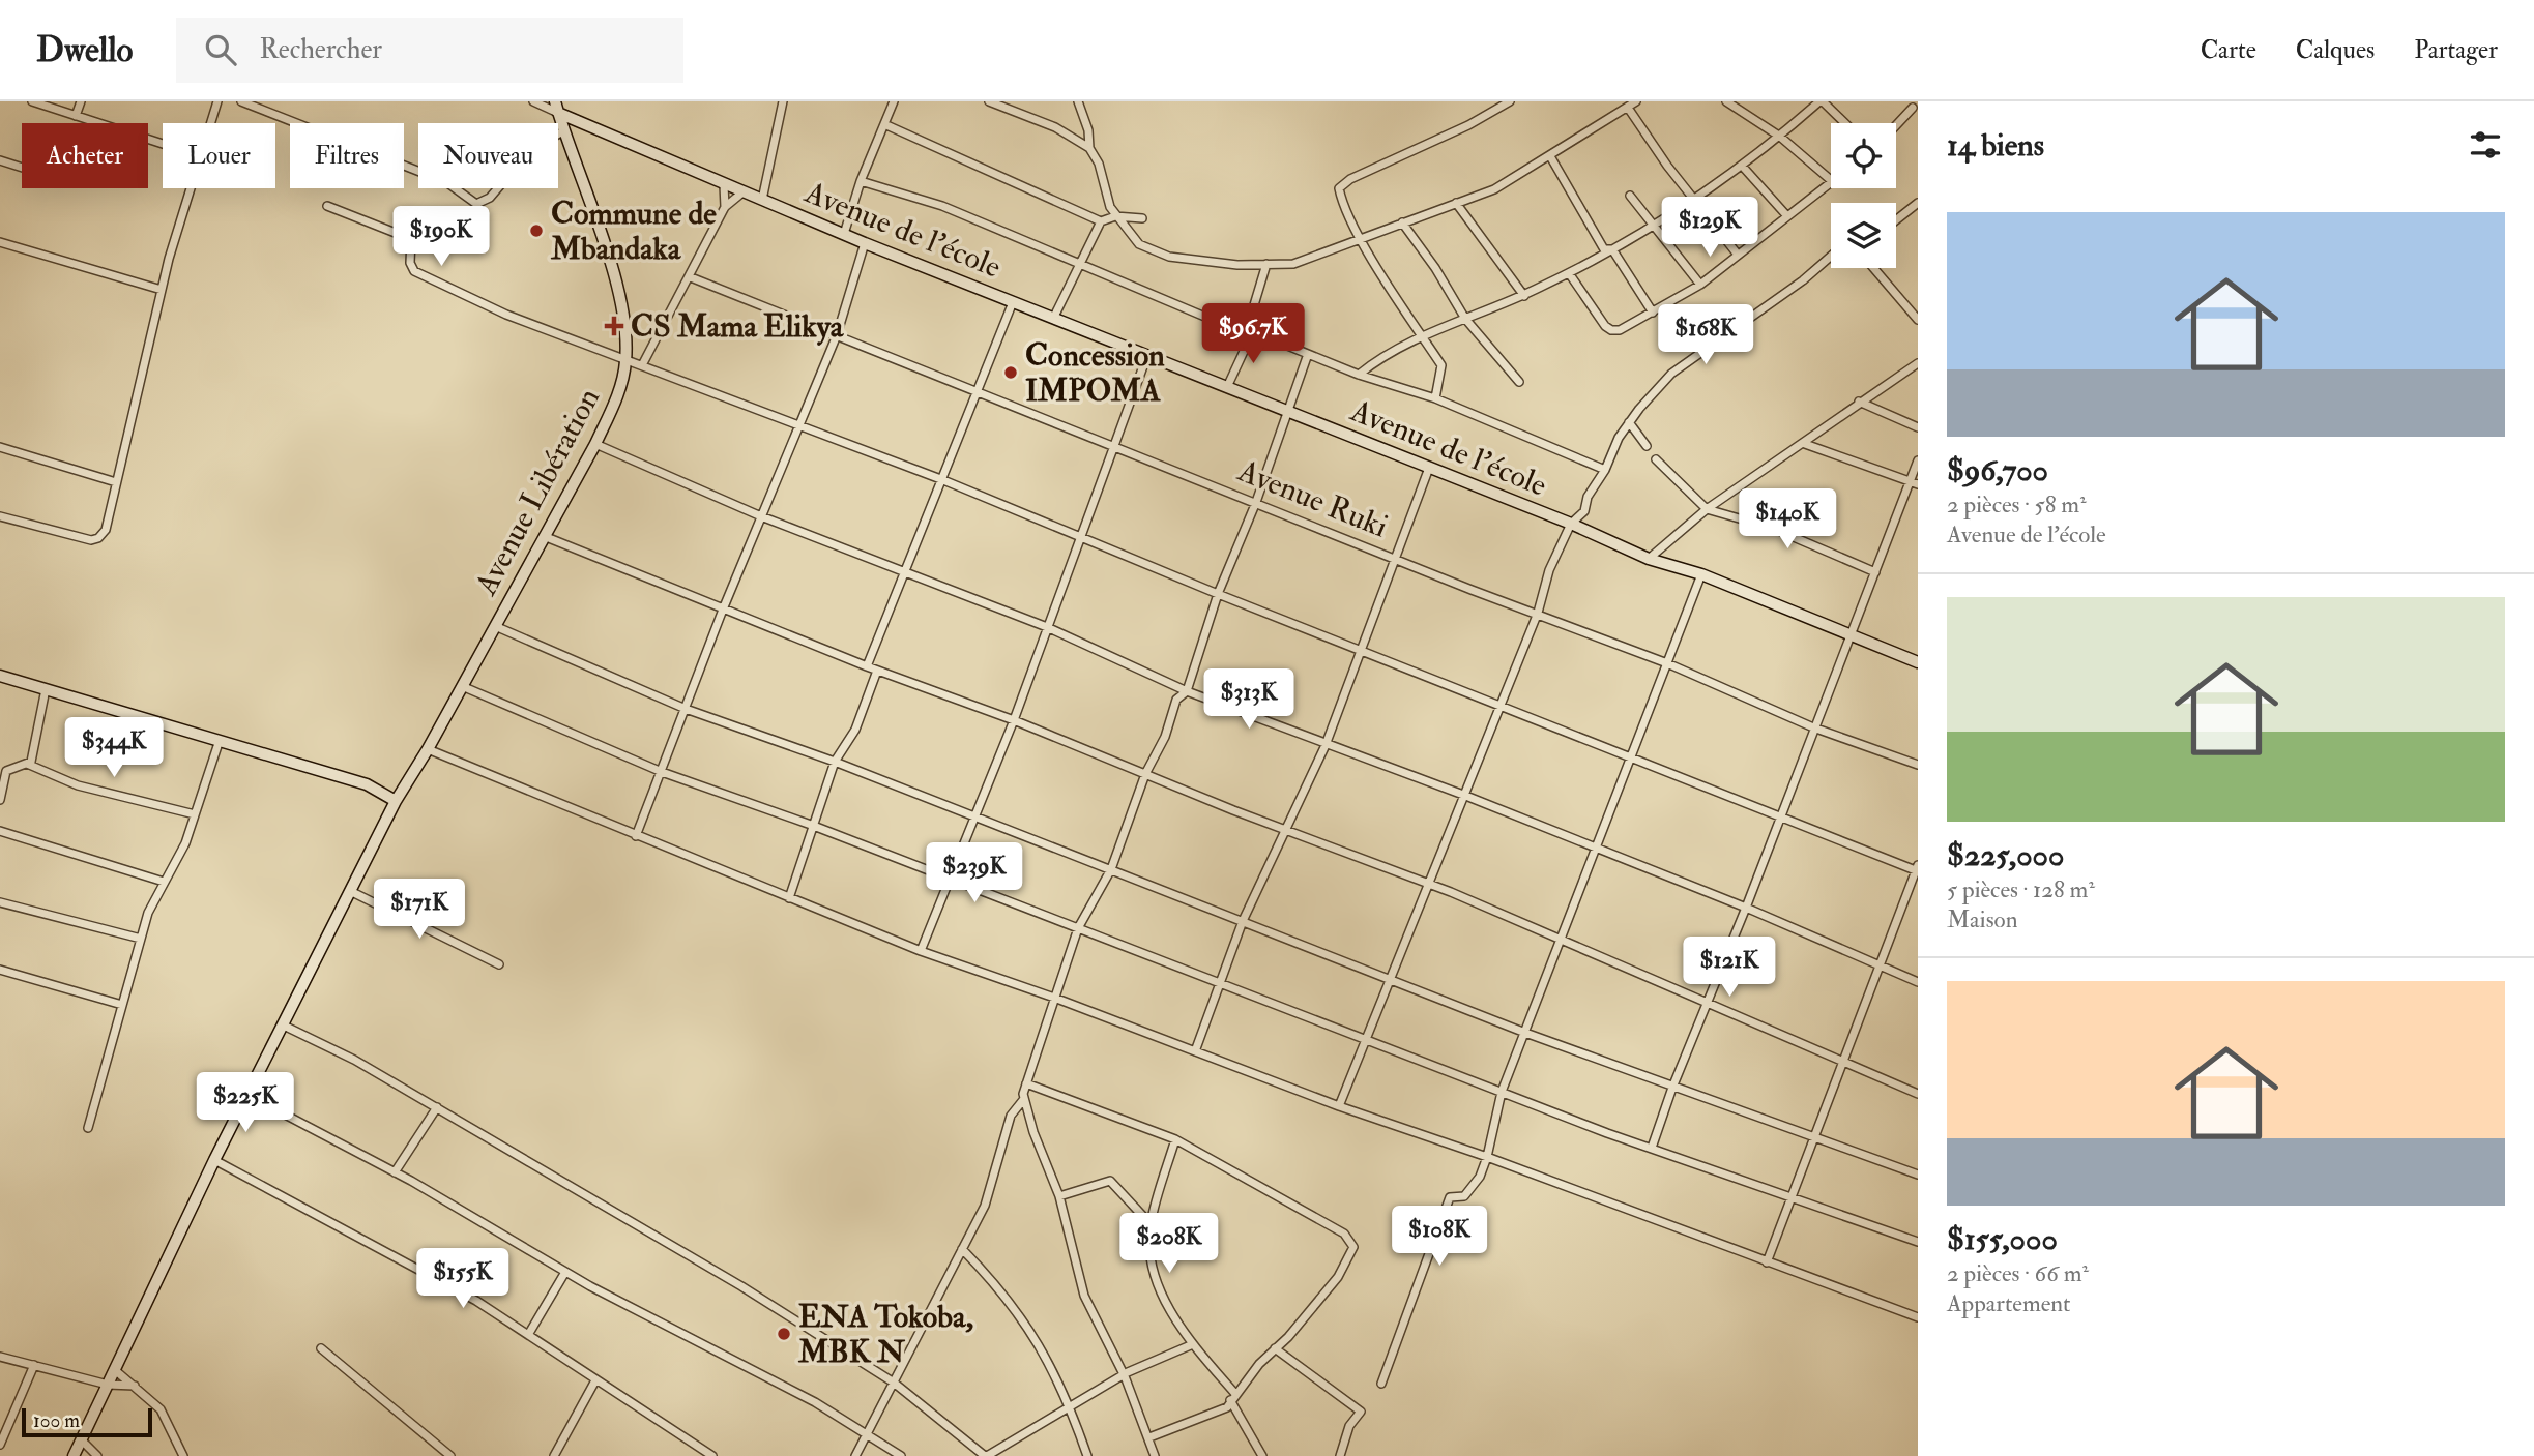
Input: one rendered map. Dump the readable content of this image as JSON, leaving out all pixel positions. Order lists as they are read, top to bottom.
{
  "streets": {
    "street": ["Avenue de l'école", "Avenue Libération", "Avenue Ruki"]
  },
  "crossings": [
    ["Avenue de l'école", "Avenue Libération"]
  ],
  "places": {
    "other": ["Commune de Mbandaka", "Concession IMPOMA", "ENA Tokoba, MBK N"],
    "health": ["CS Mama Elikya"]
  },
  "scale_bar": "100 m",
  "page": {
    "header": "Dwello",
    "search": "Rechercher",
    "nav": ["Carte", "Calques", "Partager"],
    "heading": "14 biens",
    "chip": [
      "Acheter",
      "Louer",
      "Filtres",
      "Nouveau"
    ],
    "list": [
      {
        "name": "$96,700",
        "note": "2 pièces · 58 m² · Avenue de l'école"
      },
      {
        "name": "$225,000",
        "note": "5 pièces · 128 m² · Maison"
      },
      {
        "name": "$155,000",
        "note": "2 pièces · 66 m² · Appartement"
      }
    ],
    "price": [
      "$129K",
      "$190K",
      "$96.7K",
      "$168K",
      "$140K",
      "$313K",
      "$344K",
      "$239K",
      "$171K",
      "$121K",
      "$225K",
      "$108K",
      "$208K",
      "$155K"
    ],
    "scale": "100 m"
  }
}
